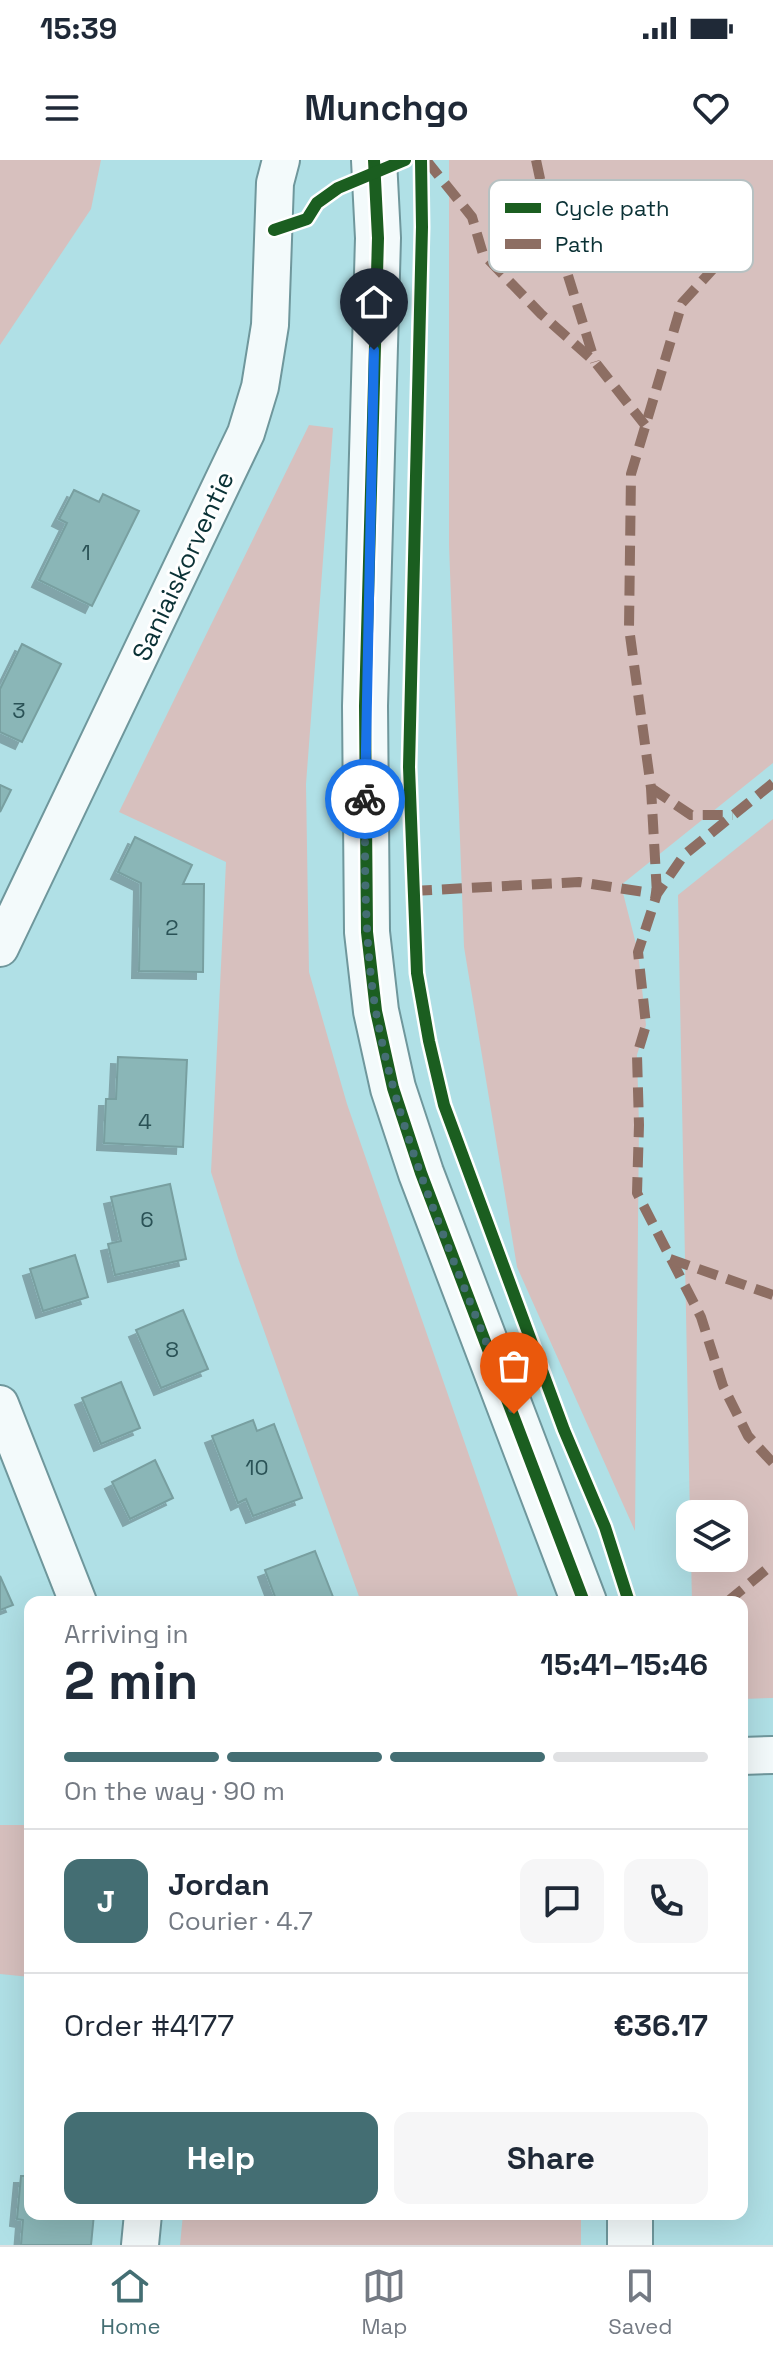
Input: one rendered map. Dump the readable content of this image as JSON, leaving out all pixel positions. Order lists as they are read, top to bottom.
{
  "streets": {
    "street": ["Saniaiskorventie"]
  },
  "house_numbers": [
    "1",
    "3",
    "2",
    "4",
    "6",
    "8",
    "10"
  ],
  "legend": ["Cycle path", "Path"],
  "page": {
    "status": "15:39",
    "header": "Munchgo",
    "heading": ["2 min", "Arriving in", "15:41–15:46"],
    "panel": [
      "Jordan",
      "Courier · 4.7",
      "Order #4177",
      "€36.17"
    ],
    "bar": "On the way · 90 m",
    "round": "J",
    "buttons": ["Help", "Share"],
    "tabs": ["Home", "Map", "Saved"]
  }
}
